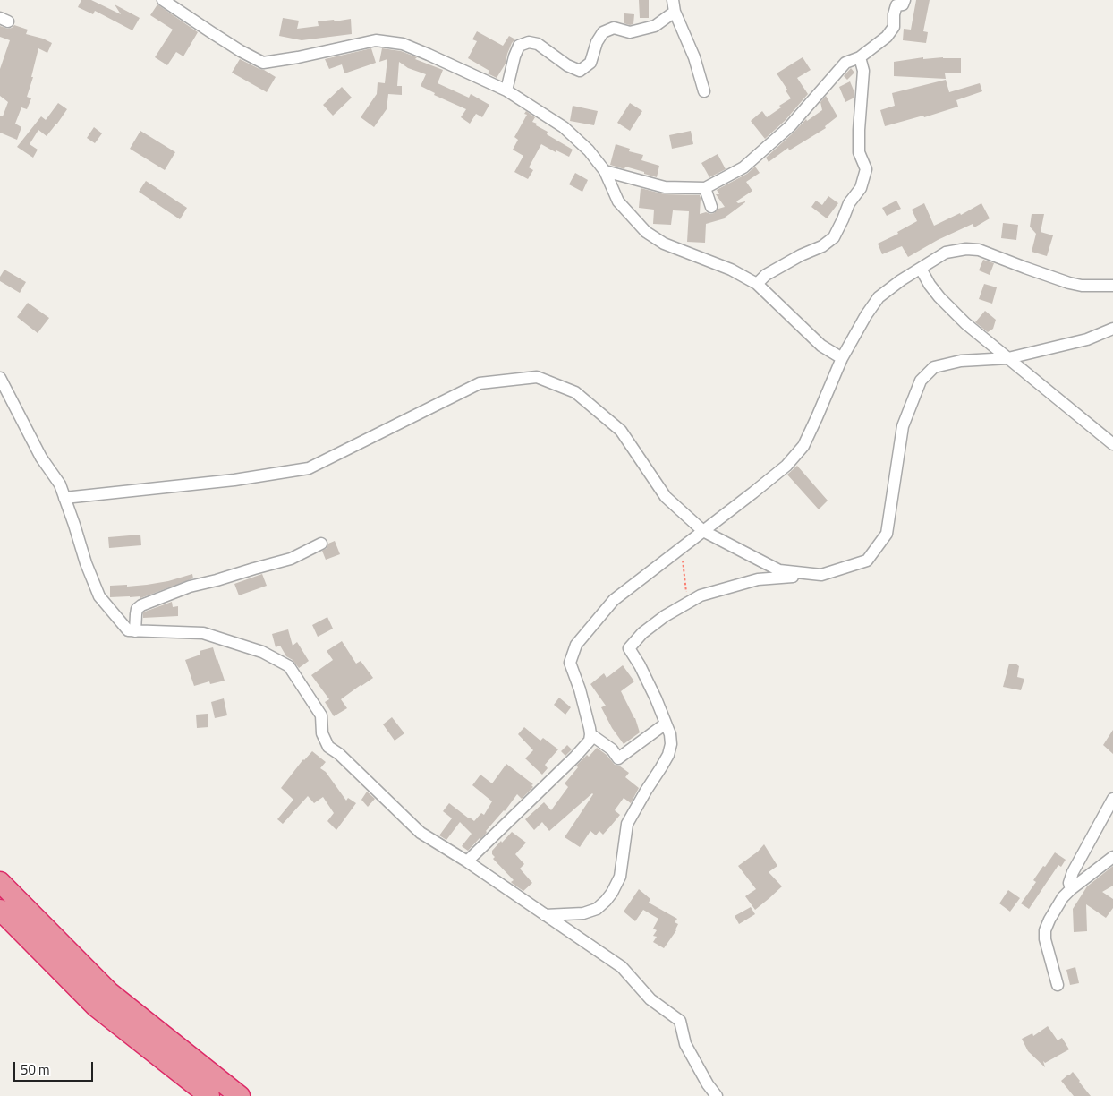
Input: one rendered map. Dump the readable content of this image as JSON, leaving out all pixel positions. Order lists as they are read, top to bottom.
{
  "scale_bar": "50 m"
}
